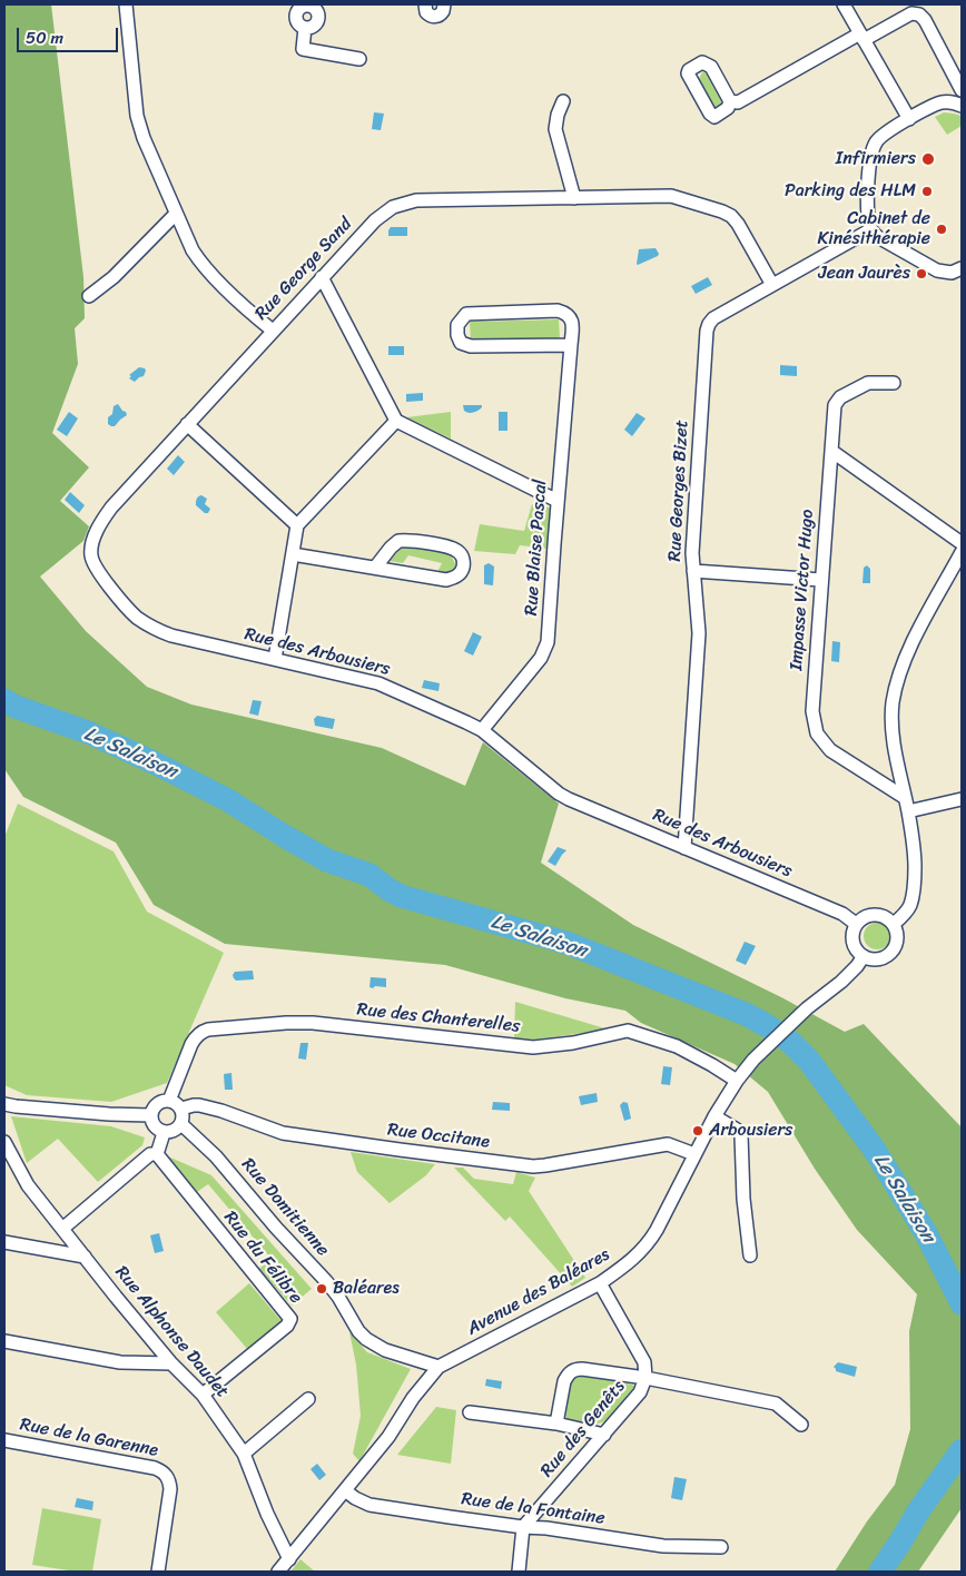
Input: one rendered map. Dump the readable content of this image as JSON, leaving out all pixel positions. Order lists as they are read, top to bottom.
{
  "streets": {
    "street": [
      "Rue George Sand",
      "Rue Georges Bizet",
      "Rue Blaise Pascal",
      "Impasse Victor Hugo",
      "Rue des Arbousiers",
      "Rue des Chanterelles",
      "Rue Occitane",
      "Rue Domitienne",
      "Rue du Félibre",
      "Avenue des Baléares",
      "Rue Alphonse Daudet",
      "Rue des Genêts",
      "Rue de la Garenne",
      "Rue de la Fontaine"
    ]
  },
  "crossings": [
    ["Rue George Sand", "Rue Georges Bizet"],
    ["Rue George Sand", "Rue des Arbousiers"],
    ["Rue Georges Bizet", "Rue des Arbousiers"],
    ["Rue Blaise Pascal", "Rue des Arbousiers"],
    ["Rue des Arbousiers", "Avenue des Baléares"],
    ["Rue des Chanterelles", "Rue Occitane"],
    ["Rue des Chanterelles", "Rue Domitienne"],
    ["Rue des Chanterelles", "Avenue des Baléares"],
    ["Rue Occitane", "Rue Domitienne"],
    ["Rue Occitane", "Avenue des Baléares"],
    ["Rue Domitienne", "Avenue des Baléares"],
    ["Rue du Félibre", "Rue Alphonse Daudet"],
    ["Avenue des Baléares", "Rue Alphonse Daudet"],
    ["Avenue des Baléares", "Rue des Genêts"],
    ["Avenue des Baléares", "Rue de la Fontaine"],
    ["Rue des Genêts", "Rue de la Fontaine"]
  ],
  "water": ["Le Salaison"],
  "places": [
    "Infirmiers",
    "Parking des HLM",
    "Cabinet de Kinésithérapie",
    "Jean Jaurès",
    "Arbousiers",
    "Baléares"
  ],
  "scale_bar": "50 m"
}
